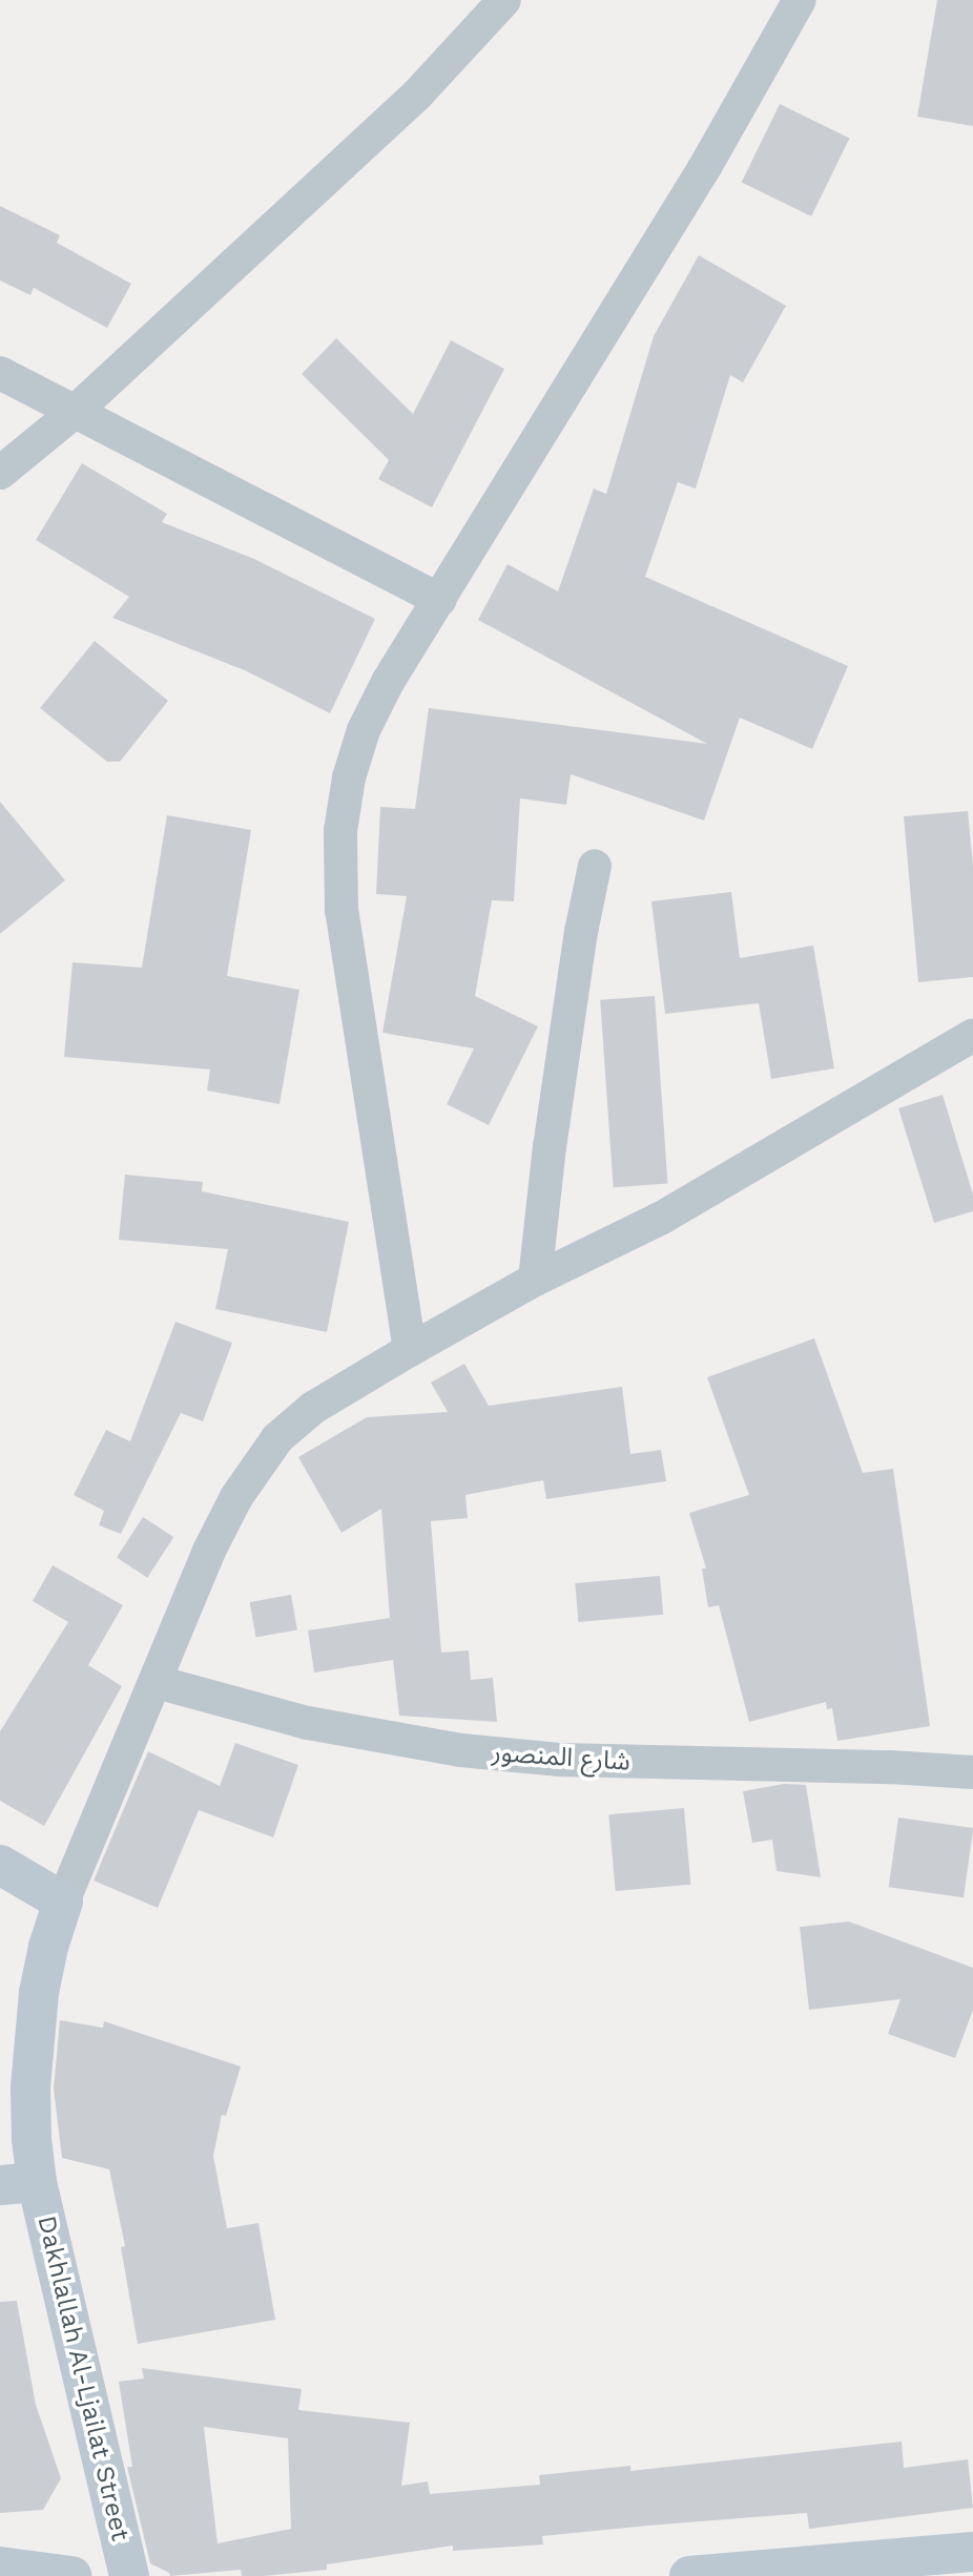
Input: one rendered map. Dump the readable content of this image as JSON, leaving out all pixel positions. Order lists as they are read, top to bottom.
{
  "streets": {
    "street": ["شارع المنصور", "Dakhlallah Al-Ljailat Street"]
  }
}
